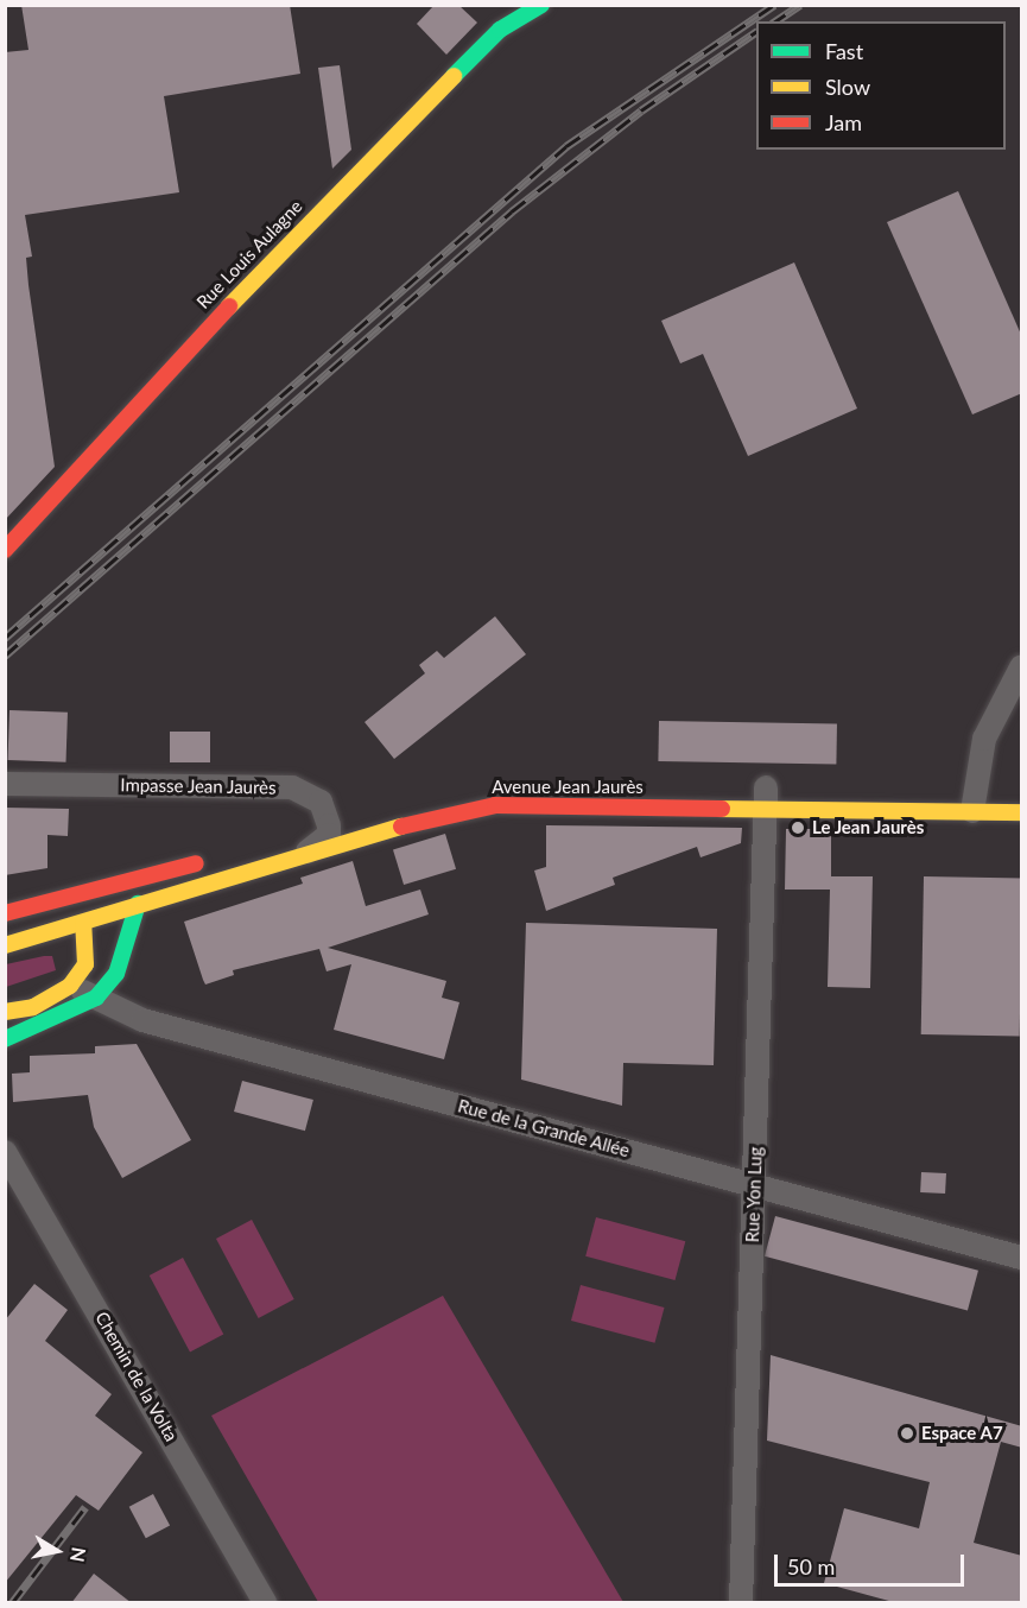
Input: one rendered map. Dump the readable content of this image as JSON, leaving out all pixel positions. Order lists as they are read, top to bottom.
{
  "streets": {
    "main road": ["Rue Louis Aulagne", "Avenue Jean Jaurès"],
    "street": [
      "Impasse Jean Jaurès",
      "Rue de la Grande Allée",
      "Rue Yon Lug",
      "Chemin de la Volta"
    ]
  },
  "crossings": [
    ["Impasse Jean Jaurès", "Avenue Jean Jaurès"],
    ["Avenue Jean Jaurès", "Rue Yon Lug"],
    ["Rue de la Grande Allée", "Rue Yon Lug"]
  ],
  "places": ["Le Jean Jaurès", "Espace A7"],
  "legend": ["Fast", "Slow", "Jam"],
  "scale_bar": "50 m",
  "north": "right"
}
